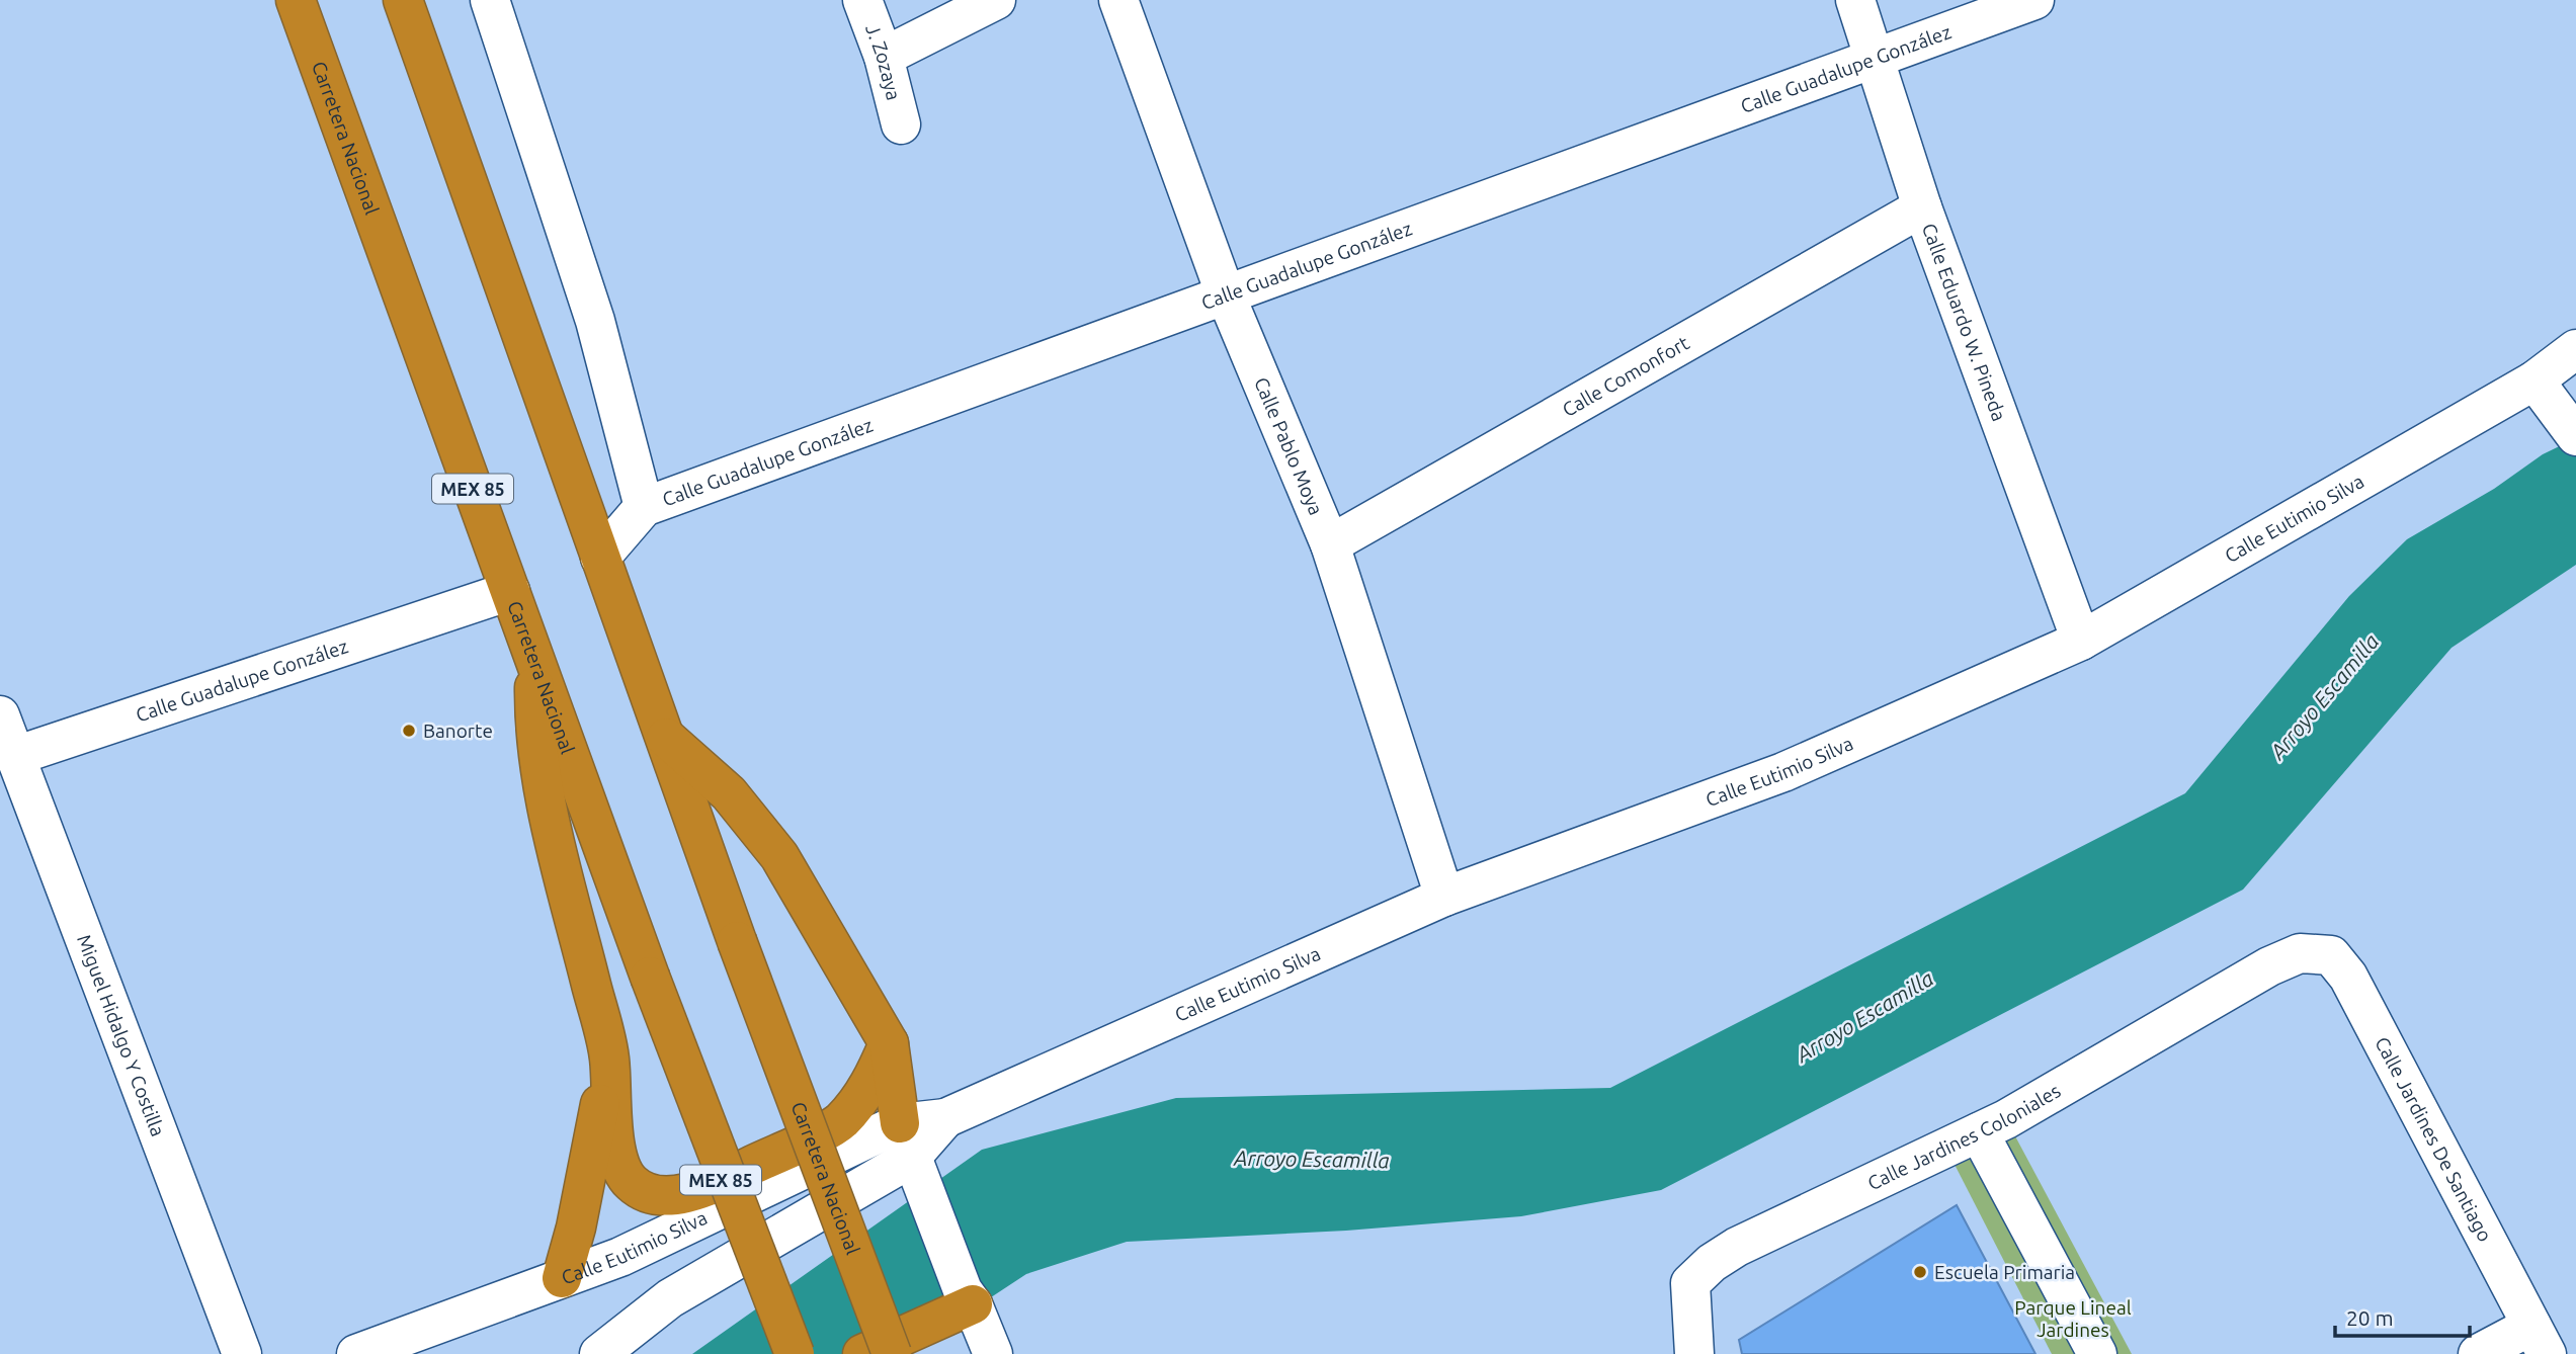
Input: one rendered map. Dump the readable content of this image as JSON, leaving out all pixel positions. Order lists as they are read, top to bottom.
{
  "streets": {
    "highway": ["Carretera Nacional", "MEX 85"],
    "street": [
      "J. Zozaya",
      "Calle Guadalupe González",
      "Calle Eduardo W. Pineda",
      "Calle Comonfort",
      "Calle Pablo Moya",
      "Calle Eutimio Silva",
      "Miguel Hidalgo Y Costilla",
      "Calle Jardines Coloniales",
      "Calle Jardines De Santiago"
    ]
  },
  "crossings": [
    ["Calle Guadalupe González", "Carretera Nacional"],
    ["Calle Guadalupe González", "Calle Eduardo W. Pineda"],
    ["Calle Guadalupe González", "Calle Pablo Moya"],
    ["Calle Guadalupe González", "Miguel Hidalgo Y Costilla"],
    ["Carretera Nacional", "MEX 85"],
    ["Carretera Nacional", "Calle Eutimio Silva"],
    ["Calle Eduardo W. Pineda", "Calle Comonfort"],
    ["Calle Eduardo W. Pineda", "Calle Eutimio Silva"],
    ["Calle Comonfort", "Calle Pablo Moya"],
    ["Calle Pablo Moya", "Calle Eutimio Silva"],
    ["Calle Jardines Coloniales", "Calle Jardines De Santiago"]
  ],
  "water": ["Arroyo Escamilla"],
  "parks": ["Parque Lineal Jardines"],
  "places": ["Banorte", "Escuela Primaria"],
  "scale_bar": "20 m"
}
